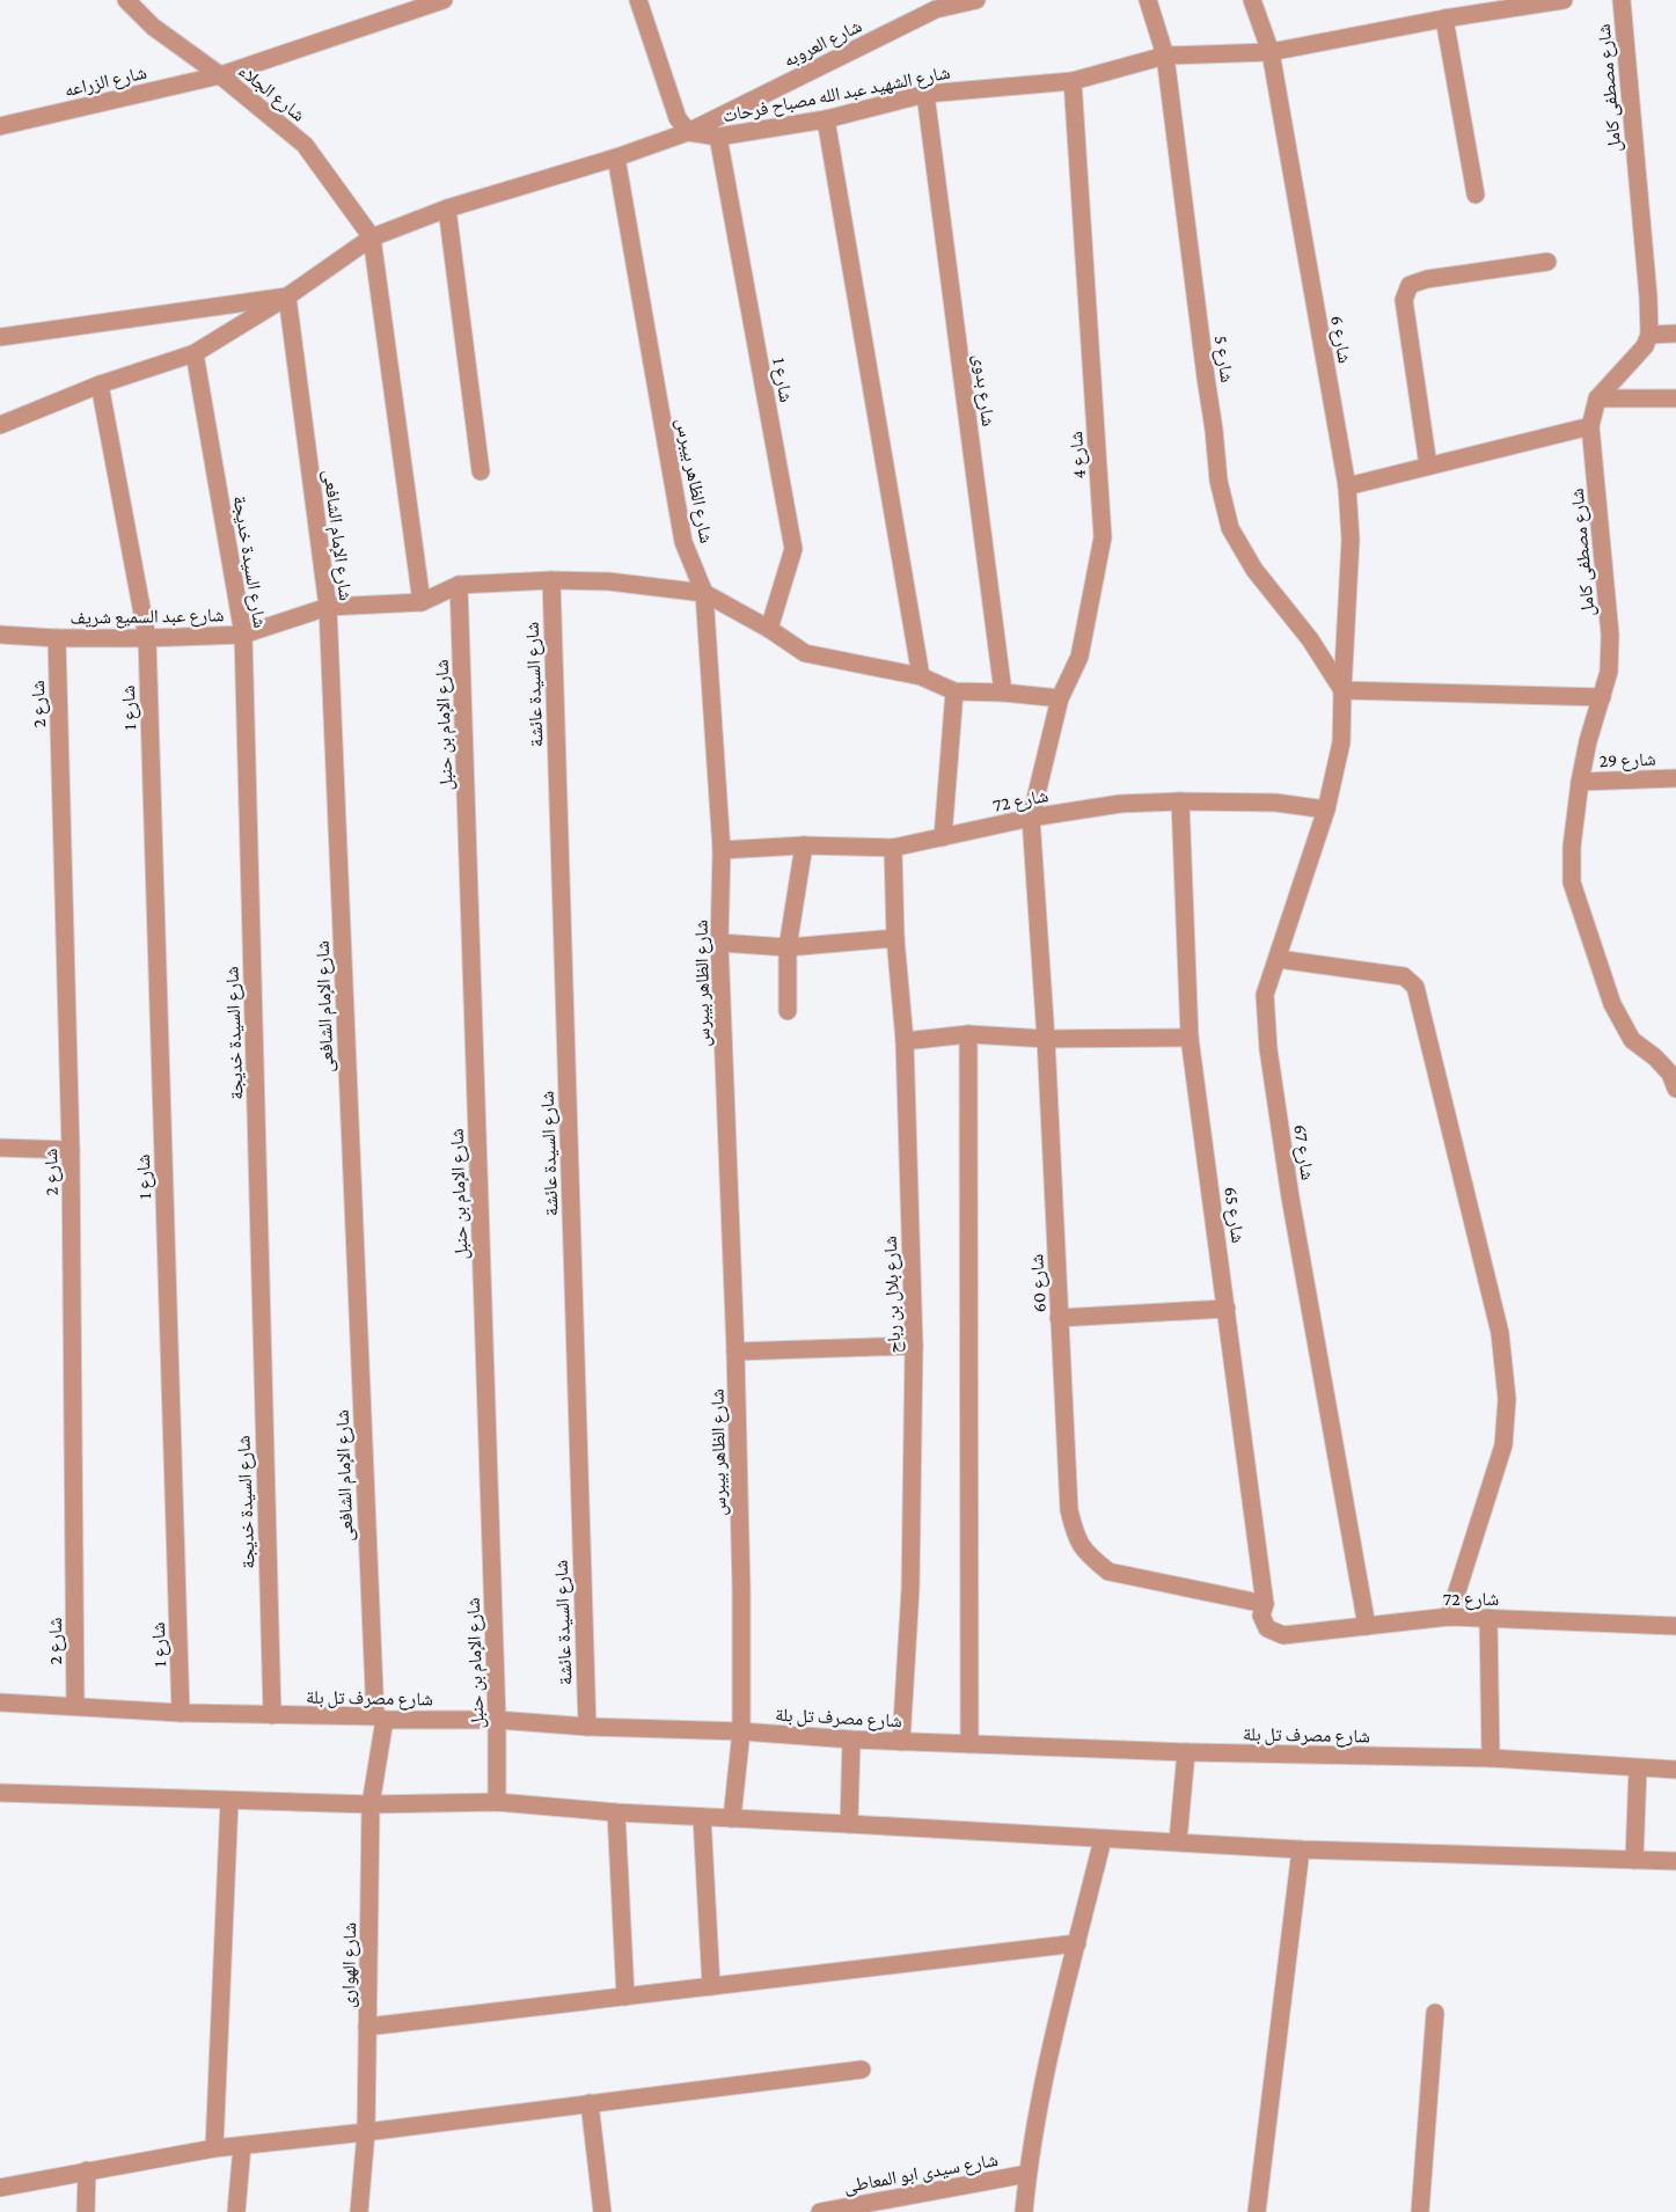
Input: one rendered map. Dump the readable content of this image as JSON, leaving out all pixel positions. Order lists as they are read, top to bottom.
{
  "streets": {
    "street": [
      "شارع العروبه",
      "شارع الزراعه",
      "شارع مصطفى كامل",
      "شارع الجلاء",
      "شارع الشهيد عبد الله مصباح فرحات",
      "شارع 6",
      "شارع 5",
      "شارع 1",
      "شارع بدوى",
      "شارع 4",
      "شارع الظاهر بيبرس",
      "شارع الإمام الشافعى",
      "شارع السيدة خديجة",
      "شارع عبد السميع شريف",
      "شارع السيدة عائشة",
      "شارع 2",
      "شارع الإمام بن حنبل",
      "شارع 29",
      "شارع 72",
      "شارع 67",
      "شارع 65",
      "شارع 60",
      "شارع بلال بن رباح",
      "شارع مصرف تل بلة",
      "شارع الهوارى",
      "شارع سيدى ابو المعاطى"
    ]
  },
  "crossings": [
    ["شارع العروبه", "شارع الشهيد عبد الله مصباح فرحات"],
    ["شارع الزراعه", "شارع الجلاء"],
    ["شارع مصطفى كامل", "شارع 29"],
    ["شارع الجلاء", "شارع الشهيد عبد الله مصباح فرحات"],
    ["شارع الشهيد عبد الله مصباح فرحات", "شارع 6"],
    ["شارع الشهيد عبد الله مصباح فرحات", "شارع 5"],
    ["شارع الشهيد عبد الله مصباح فرحات", "شارع 1"],
    ["شارع الشهيد عبد الله مصباح فرحات", "شارع بدوى"],
    ["شارع الشهيد عبد الله مصباح فرحات", "شارع 4"],
    ["شارع الشهيد عبد الله مصباح فرحات", "شارع الظاهر بيبرس"],
    ["شارع الشهيد عبد الله مصباح فرحات", "شارع الإمام الشافعى"],
    ["شارع الشهيد عبد الله مصباح فرحات", "شارع السيدة خديجة"],
    ["شارع 6", "شارع 5"],
    ["شارع 6", "شارع 67"],
    ["شارع 5", "شارع 67"],
    ["شارع 1", "شارع عبد السميع شريف"],
    ["شارع 1", "شارع مصرف تل بلة"],
    ["شارع 4", "شارع 72"],
    ["شارع 4", "شارع 60"],
    ["شارع الظاهر بيبرس", "شارع عبد السميع شريف"],
    ["شارع الظاهر بيبرس", "شارع 72"],
    ["شارع الظاهر بيبرس", "شارع مصرف تل بلة"],
    ["شارع الإمام الشافعى", "شارع عبد السميع شريف"],
    ["شارع الإمام الشافعى", "شارع مصرف تل بلة"],
    ["شارع الإمام الشافعى", "شارع الهوارى"],
    ["شارع السيدة خديجة", "شارع عبد السميع شريف"],
    ["شارع السيدة خديجة", "شارع مصرف تل بلة"],
    ["شارع عبد السميع شريف", "شارع السيدة عائشة"],
    ["شارع عبد السميع شريف", "شارع 2"],
    ["شارع عبد السميع شريف", "شارع الإمام بن حنبل"],
    ["شارع السيدة عائشة", "شارع مصرف تل بلة"],
    ["شارع 2", "شارع مصرف تل بلة"],
    ["شارع الإمام بن حنبل", "شارع مصرف تل بلة"],
    ["شارع 72", "شارع 67"],
    ["شارع 72", "شارع 65"],
    ["شارع 72", "شارع 60"],
    ["شارع 72", "شارع بلال بن رباح"],
    ["شارع 65", "شارع 60"],
    ["شارع بلال بن رباح", "شارع مصرف تل بلة"],
    ["شارع مصرف تل بلة", "شارع الهوارى"]
  ]
}
